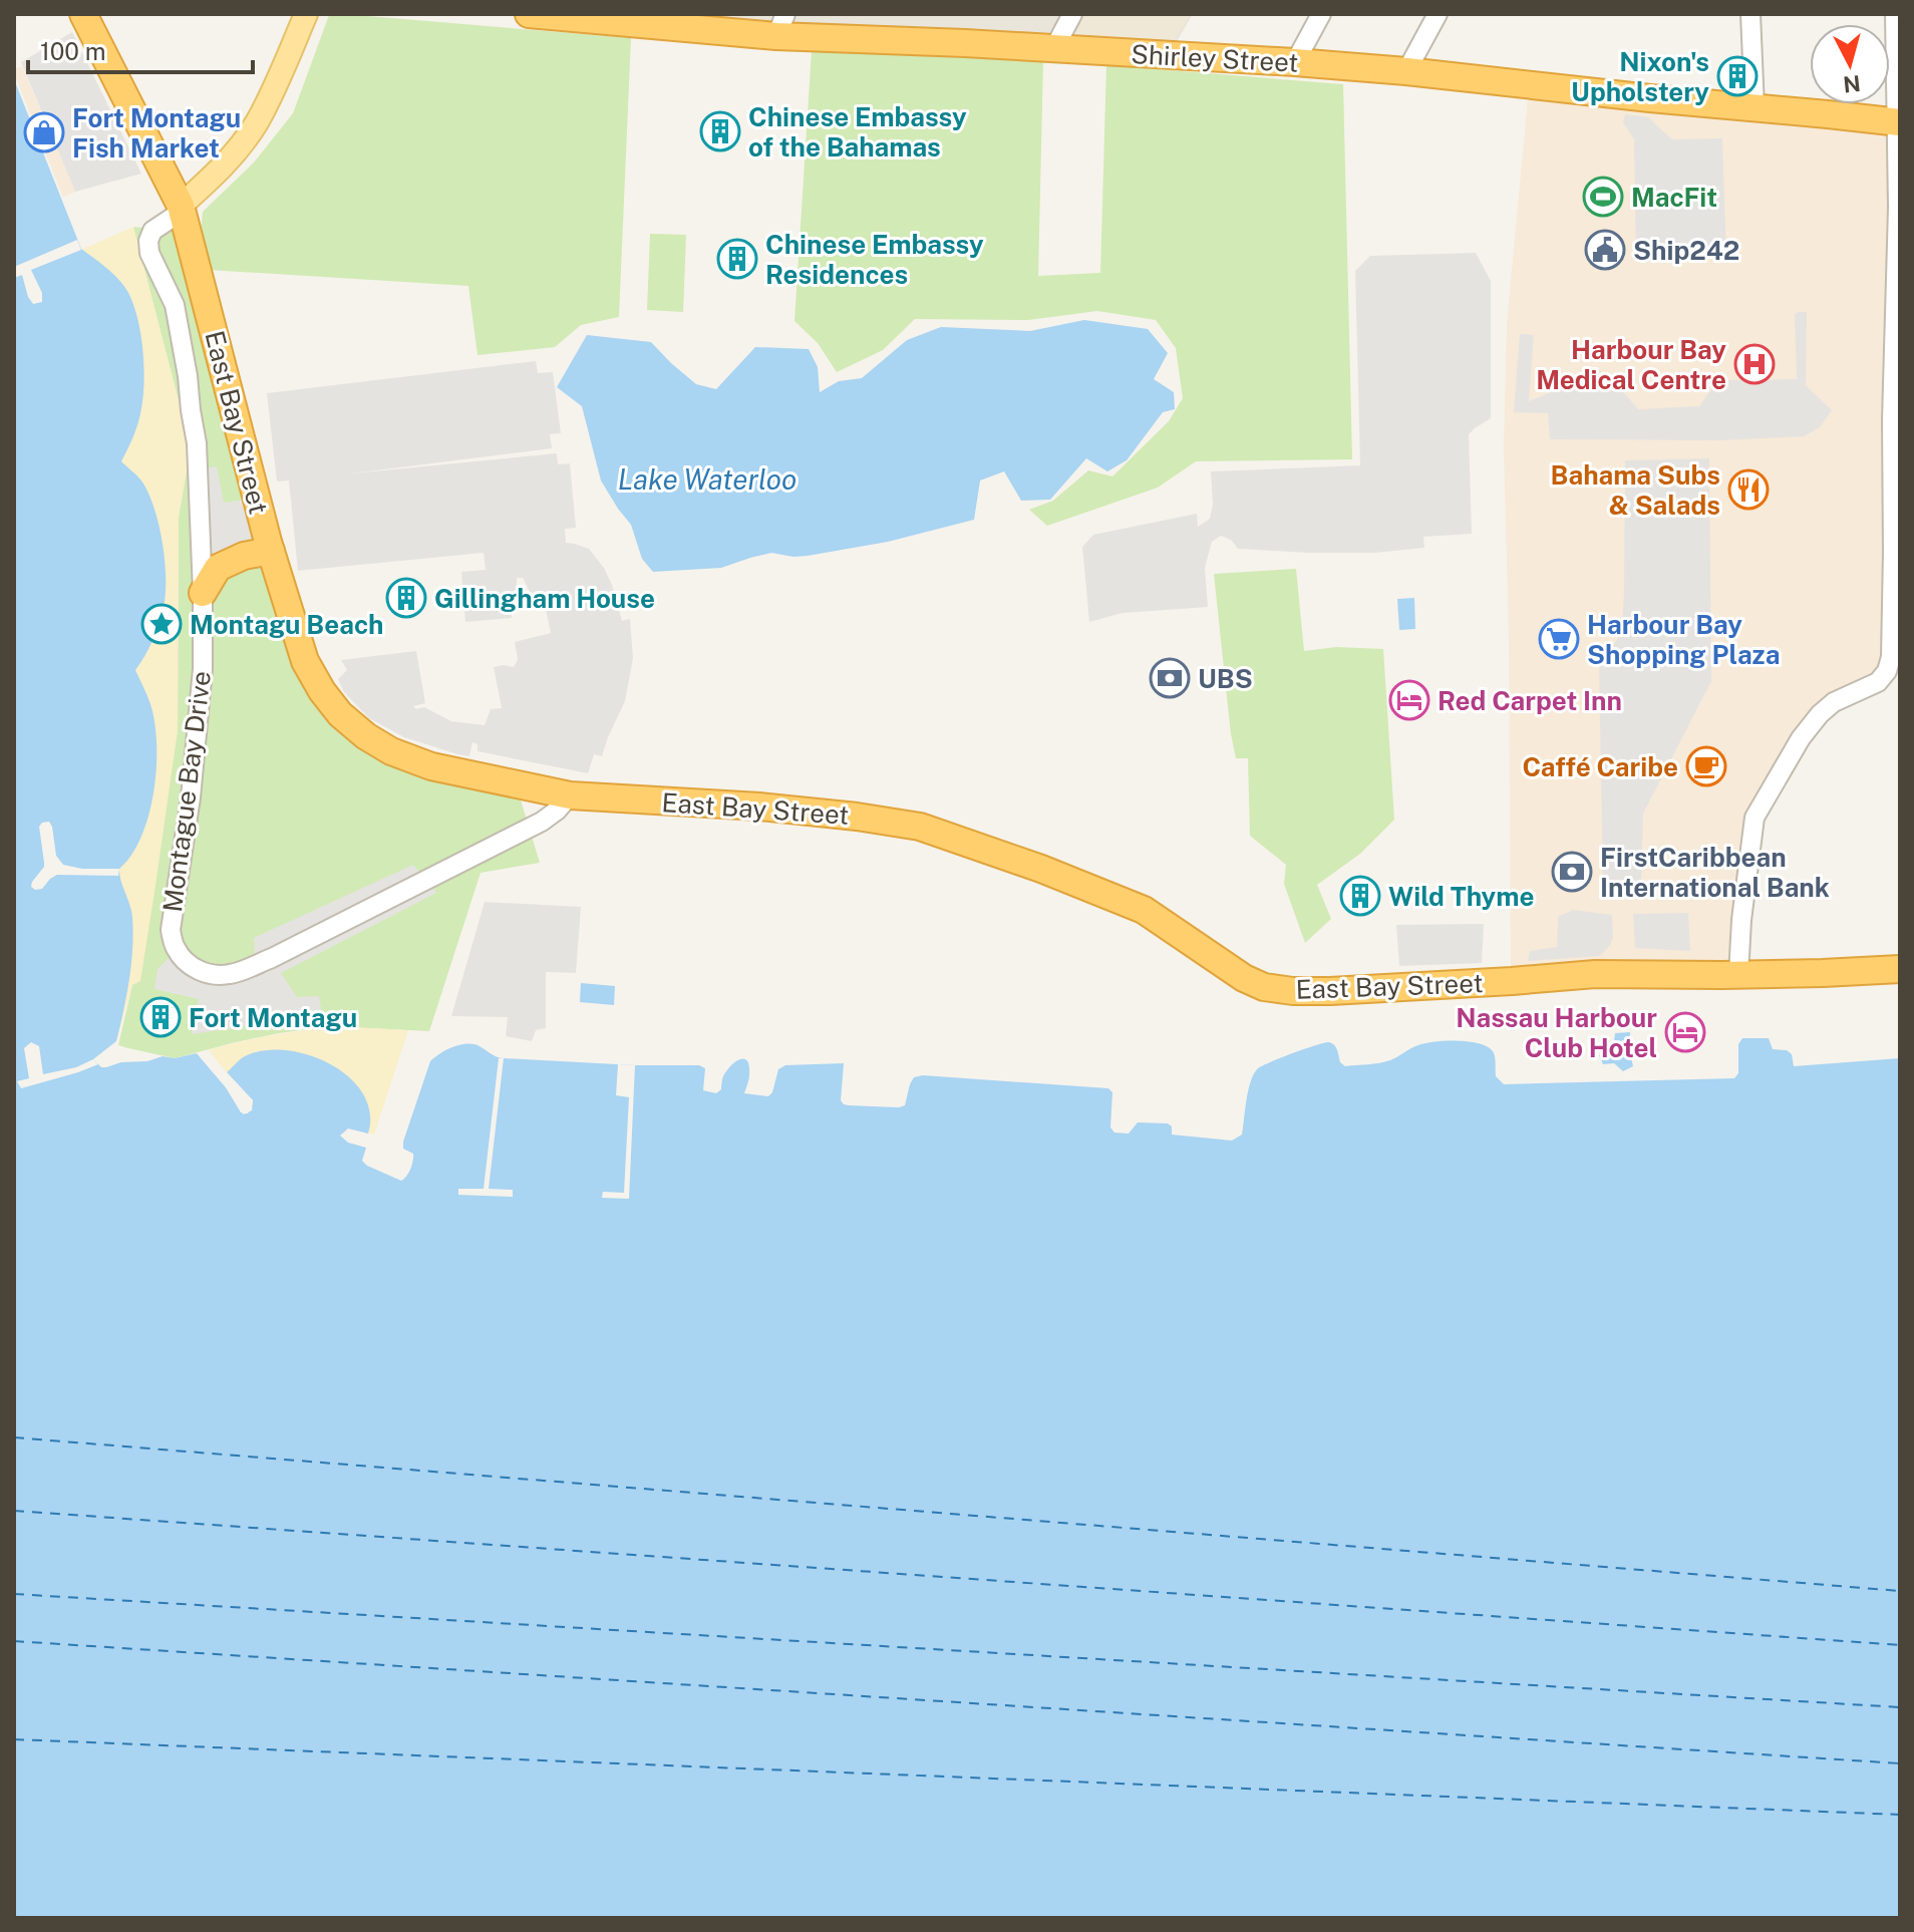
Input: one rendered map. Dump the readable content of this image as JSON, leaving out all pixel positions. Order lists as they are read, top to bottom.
{
  "streets": {
    "highway": ["Shirley Street", "East Bay Street"],
    "street": ["Montague Bay Drive"]
  },
  "crossings": [
    ["East Bay Street", "Montague Bay Drive"]
  ],
  "water": ["Lake Waterloo"],
  "places": {
    "building": [
      "Nixon's Upholstery",
      "Chinese Embassy of the Bahamas",
      "Chinese Embassy Residences",
      "Gillingham House",
      "Wild Thyme",
      "Fort Montagu"
    ],
    "shop": ["Fort Montagu Fish Market"],
    "sports": ["MacFit"],
    "public building": ["Ship242"],
    "hospital": ["Harbour Bay Medical Centre"],
    "restaurant": ["Bahama Subs & Salads"],
    "place": ["Montagu Beach"],
    "supermarket": ["Harbour Bay Shopping Plaza"],
    "bank": ["UBS", "FirstCaribbean International Bank"],
    "hotel": ["Red Carpet Inn", "Nassau Harbour Club Hotel"],
    "cafe": ["Caffé Caribe"]
  },
  "scale_bar": "100 m",
  "north": "bottom"
}
